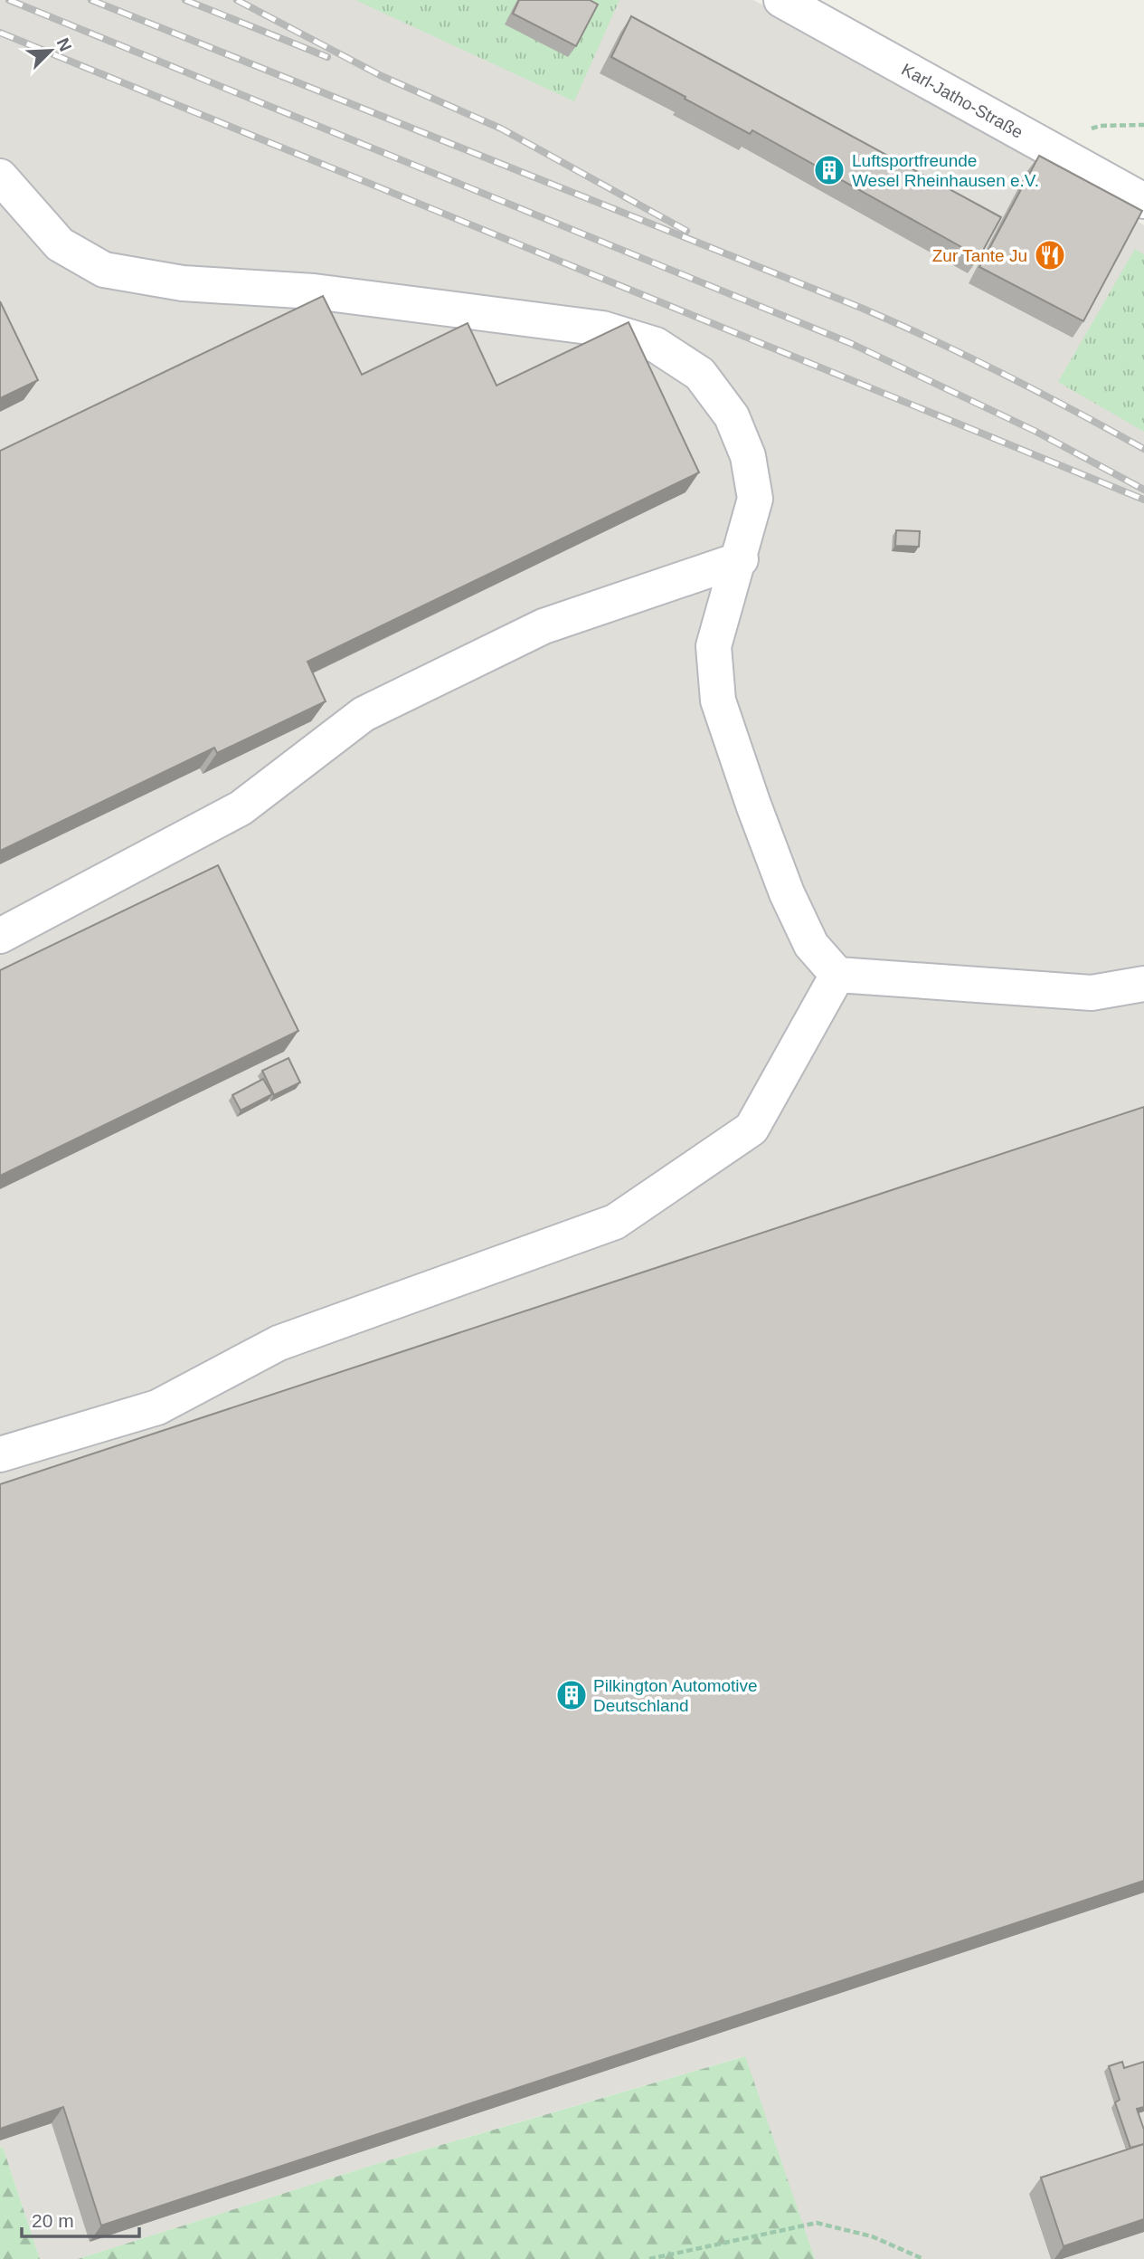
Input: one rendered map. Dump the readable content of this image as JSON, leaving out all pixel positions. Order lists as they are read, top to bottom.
{
  "streets": {
    "street": ["Karl-Jatho-Straße"]
  },
  "places": {
    "building": ["Luftsportfreunde Wesel Rheinhausen e.V.", "Pilkington Automotive Deutschland"],
    "restaurant": ["Zur Tante Ju"]
  },
  "scale_bar": "20 m",
  "north": "top right"
}
